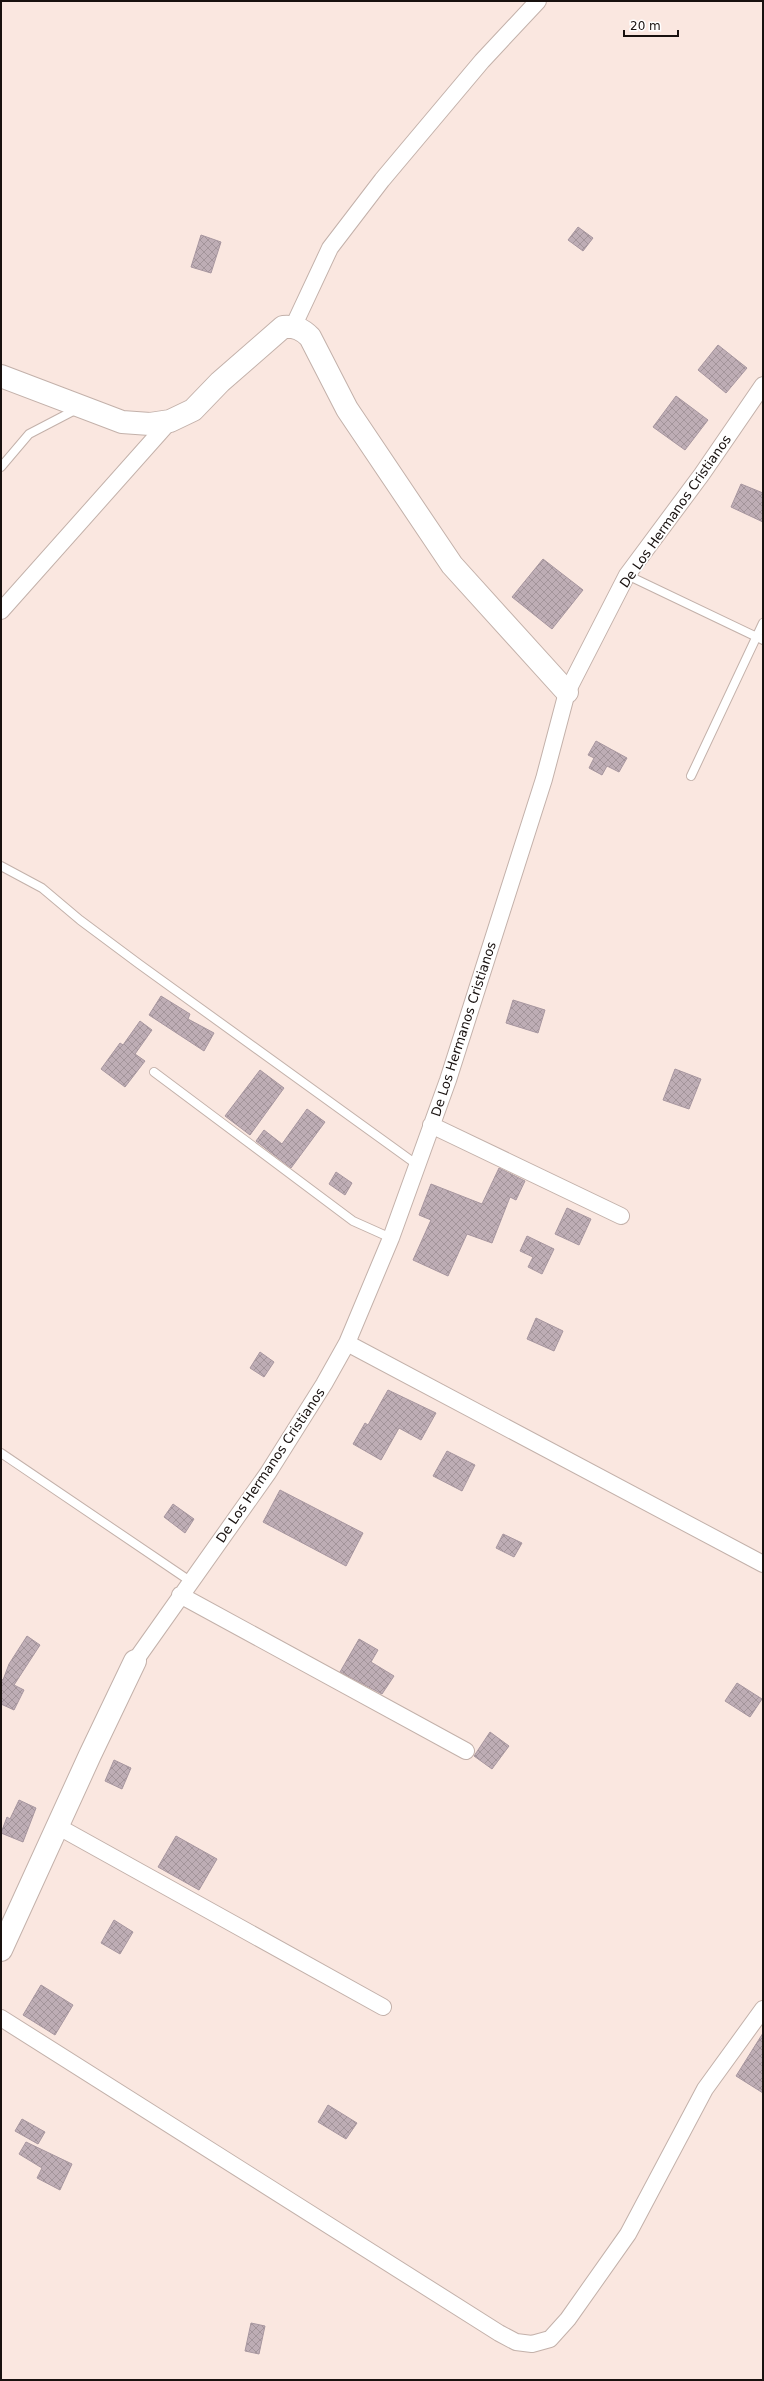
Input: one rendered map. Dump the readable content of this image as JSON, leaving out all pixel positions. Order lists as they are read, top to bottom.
{
  "streets": {
    "street": ["De Los Hermanos Cristianos"]
  },
  "scale_bar": "20 m"
}
